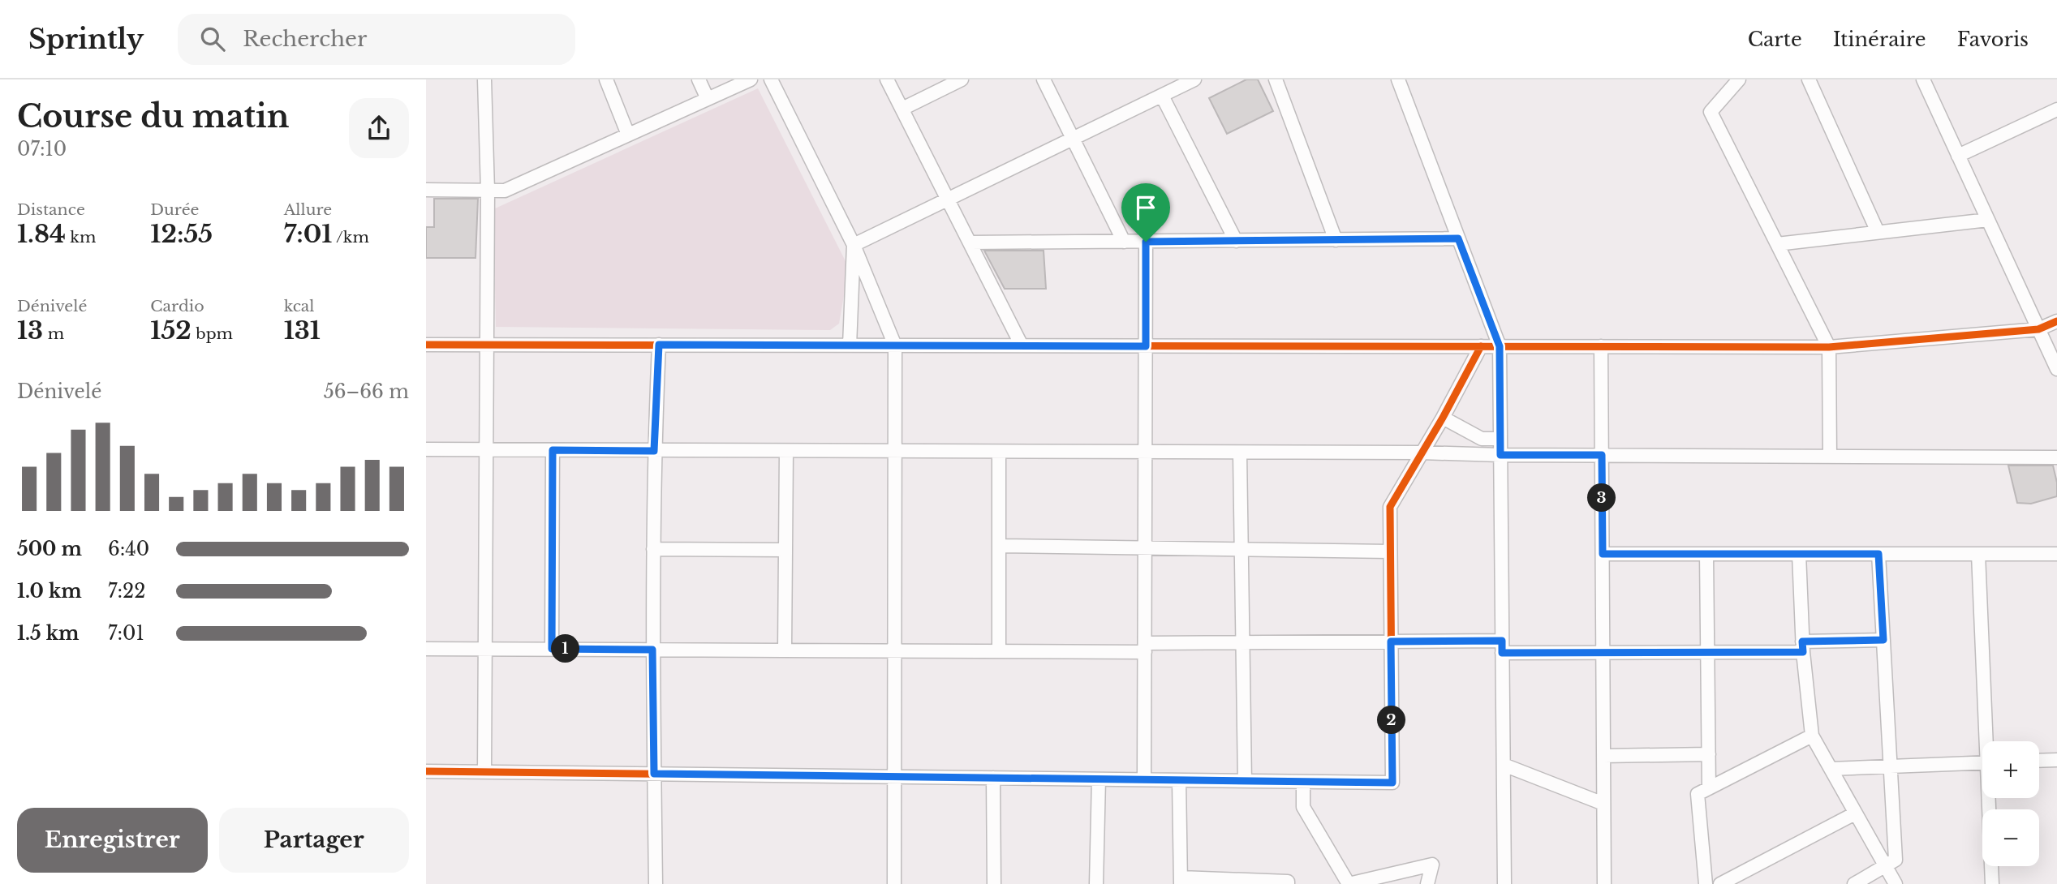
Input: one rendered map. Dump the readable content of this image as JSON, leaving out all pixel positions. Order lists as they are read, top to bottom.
{
  "page": {
    "header": "Sprintly",
    "search": "Rechercher",
    "nav": ["Carte", "Itinéraire", "Favoris"],
    "heading": ["Course du matin", "07:10"],
    "stats": [
      ["Distance", "1.84 km"],
      ["Durée", "12:55"],
      ["Allure", "7:01 /km"],
      ["Dénivelé", "13 m"],
      ["Cardio", "152 bpm"],
      ["kcal", "131"]
    ],
    "chart": ["Dénivelé", "56–66 m"],
    "pins": ["3", "1", "2"],
    "list": [
      {
        "name": "500 m",
        "note": "6:40"
      },
      {
        "name": "1.0 km",
        "note": "7:22"
      },
      {
        "name": "1.5 km",
        "note": "7:01"
      }
    ],
    "map_buttons": ["+", "−"],
    "buttons": ["Enregistrer", "Partager"]
  }
}
